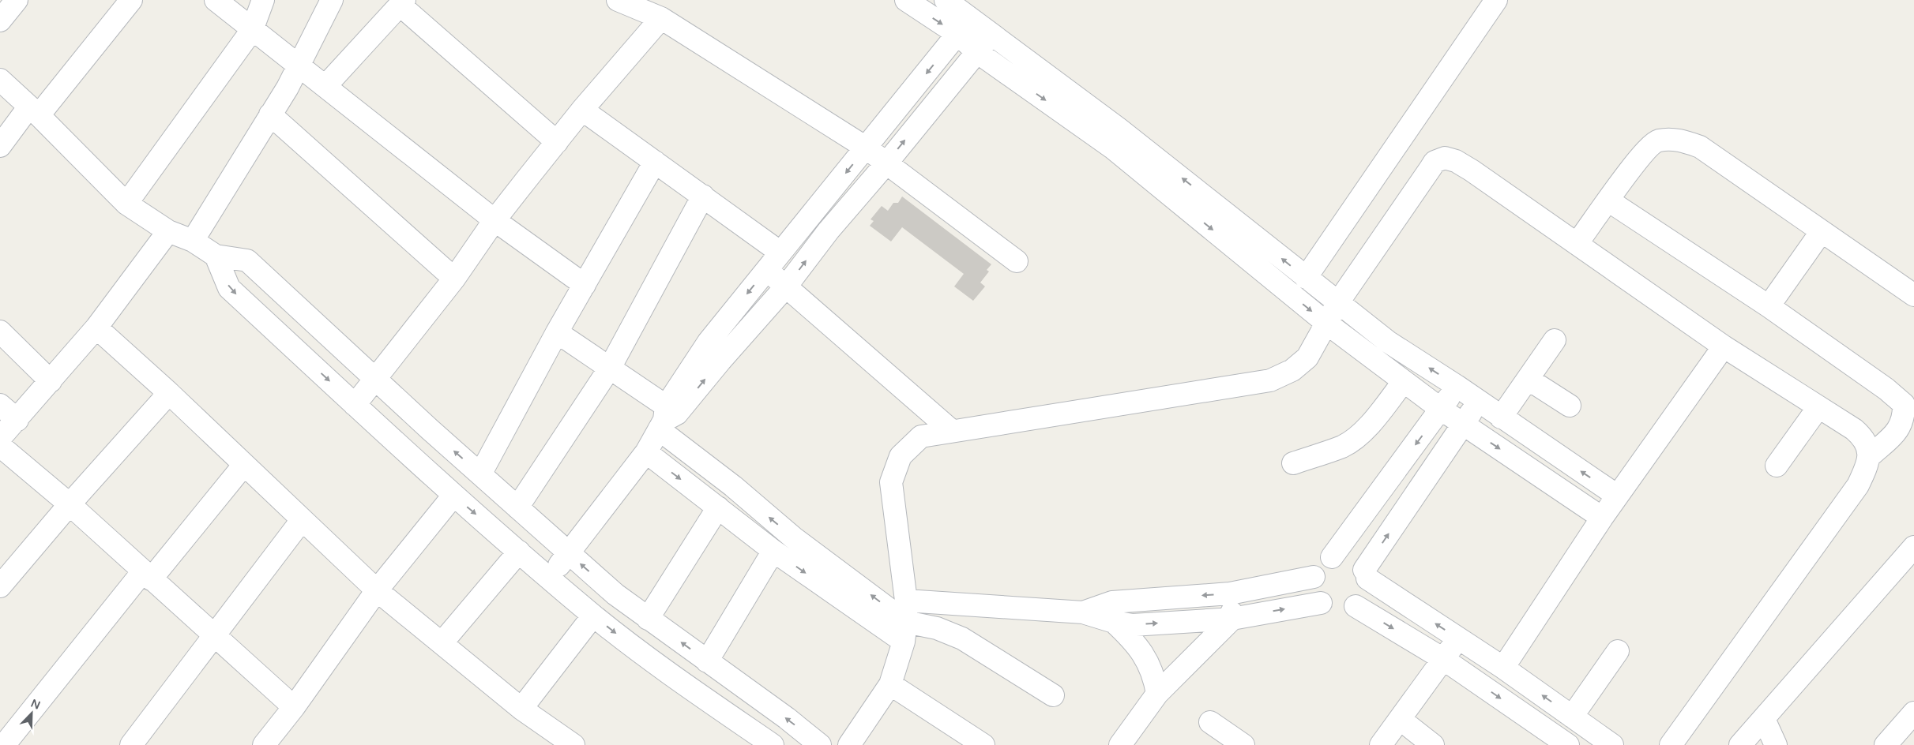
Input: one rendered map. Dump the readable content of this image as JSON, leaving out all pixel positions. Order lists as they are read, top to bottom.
{
  "north": "top right"
}
